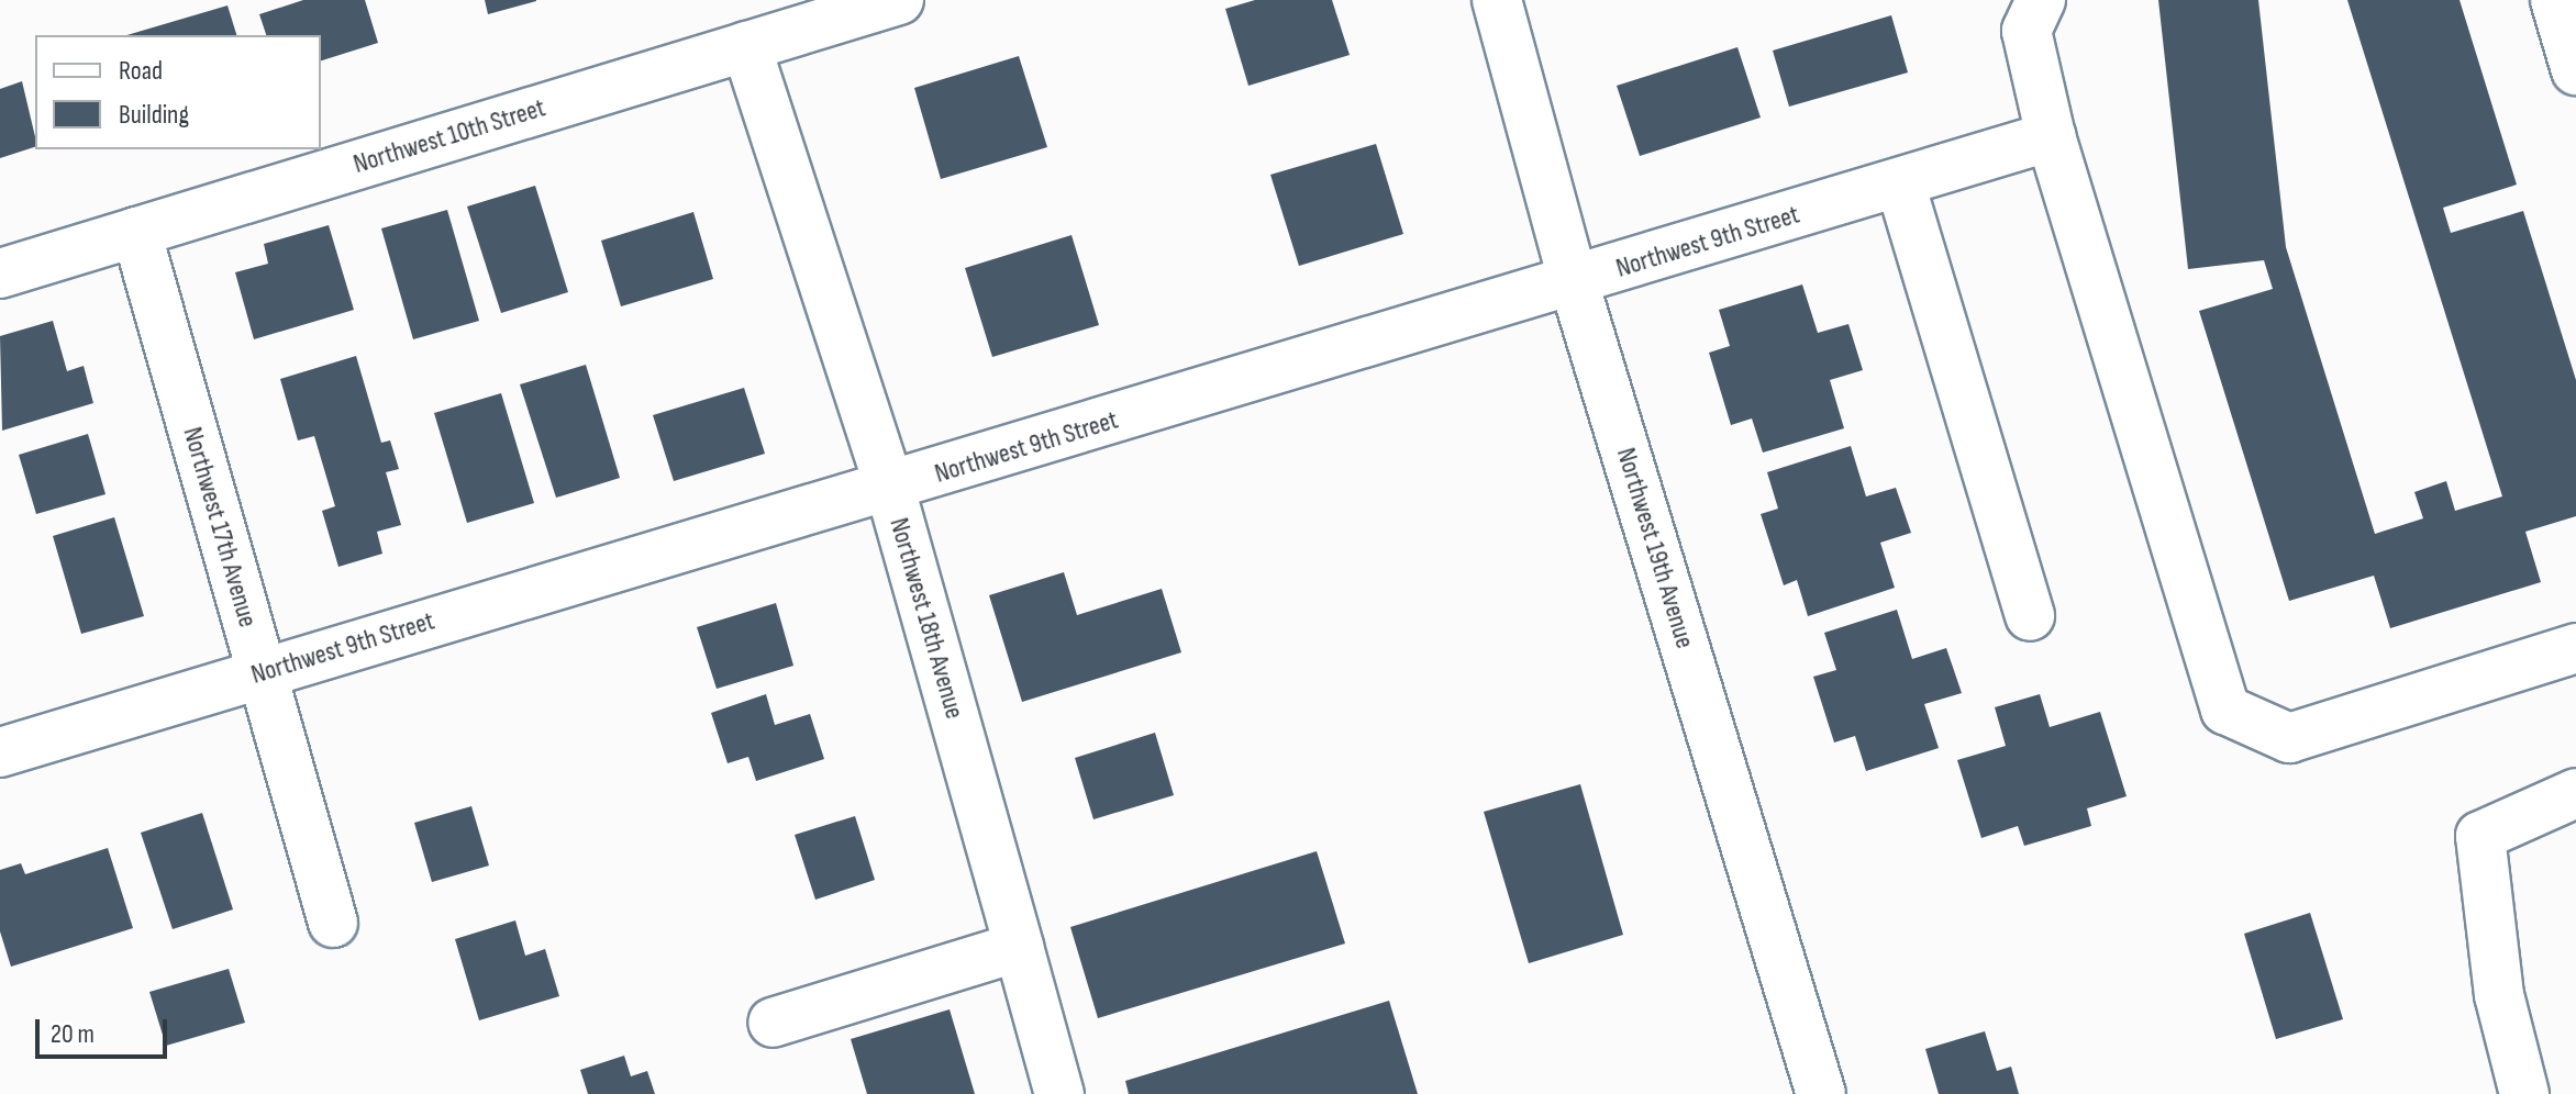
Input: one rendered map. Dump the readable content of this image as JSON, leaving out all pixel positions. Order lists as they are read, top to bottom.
{
  "streets": {
    "street": [
      "Northwest 10th Street",
      "Northwest 9th Street",
      "Northwest 17th Avenue",
      "Northwest 19th Avenue",
      "Northwest 18th Avenue"
    ]
  },
  "crossings": [
    ["Northwest 10th Street", "Northwest 17th Avenue"],
    ["Northwest 10th Street", "Northwest 18th Avenue"],
    ["Northwest 9th Street", "Northwest 17th Avenue"],
    ["Northwest 9th Street", "Northwest 19th Avenue"],
    ["Northwest 9th Street", "Northwest 18th Avenue"]
  ],
  "legend": ["Road", "Building"],
  "scale_bar": "20 m"
}
